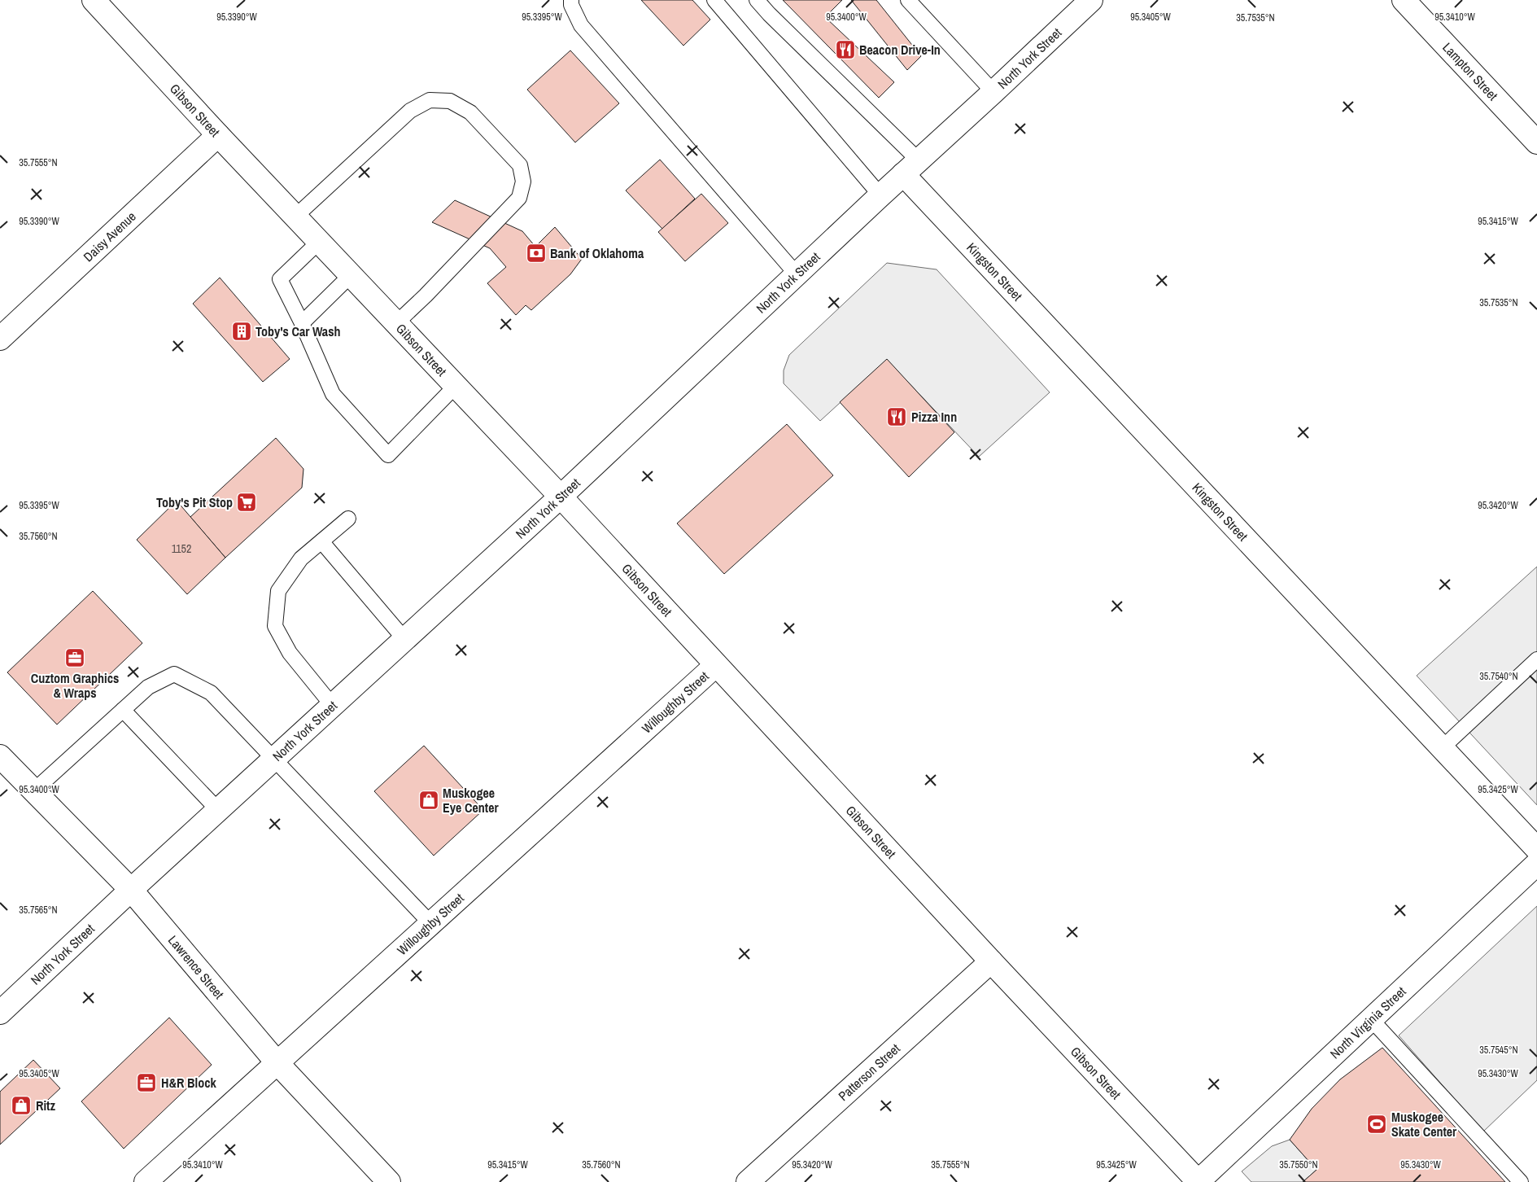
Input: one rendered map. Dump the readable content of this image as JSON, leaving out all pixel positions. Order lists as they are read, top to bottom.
{
  "streets": {
    "street": [
      "North York Street",
      "Lampton Street",
      "Gibson Street",
      "Daisy Avenue",
      "Kingston Street",
      "Willoughby Street",
      "Lawrence Street",
      "North Virginia Street",
      "Patterson Street"
    ]
  },
  "crossings": [
    ["North York Street", "Gibson Street"],
    ["North York Street", "Kingston Street"],
    ["North York Street", "Lawrence Street"],
    ["Gibson Street", "Daisy Avenue"],
    ["Gibson Street", "Willoughby Street"],
    ["Gibson Street", "North Virginia Street"],
    ["Gibson Street", "Patterson Street"],
    ["Willoughby Street", "Lawrence Street"]
  ],
  "places": {
    "restaurant": ["Beacon Drive-In", "Pizza Inn"],
    "bank": ["Bank of Oklahoma"],
    "building": ["Toby's Car Wash"],
    "supermarket": ["Toby's Pit Stop"],
    "office": ["Cuztom Graphics & Wraps", "H&R Block"],
    "shop": ["Muskogee Eye Center", "Ritz"],
    "sports": ["Muskogee Skate Center"]
  },
  "house_numbers": ["1152"],
  "coordinates": [
    "95.3390°W",
    "95.3395°W",
    "95.3400°W",
    "95.3405°W",
    "95.3410°W",
    "35.7535°N",
    "35.7555°N",
    "95.3415°W",
    "95.3420°W",
    "35.7560°N",
    "35.7540°N",
    "95.3425°W",
    "35.7565°N",
    "35.7545°N",
    "95.3430°W",
    "35.7550°N"
  ]
}
